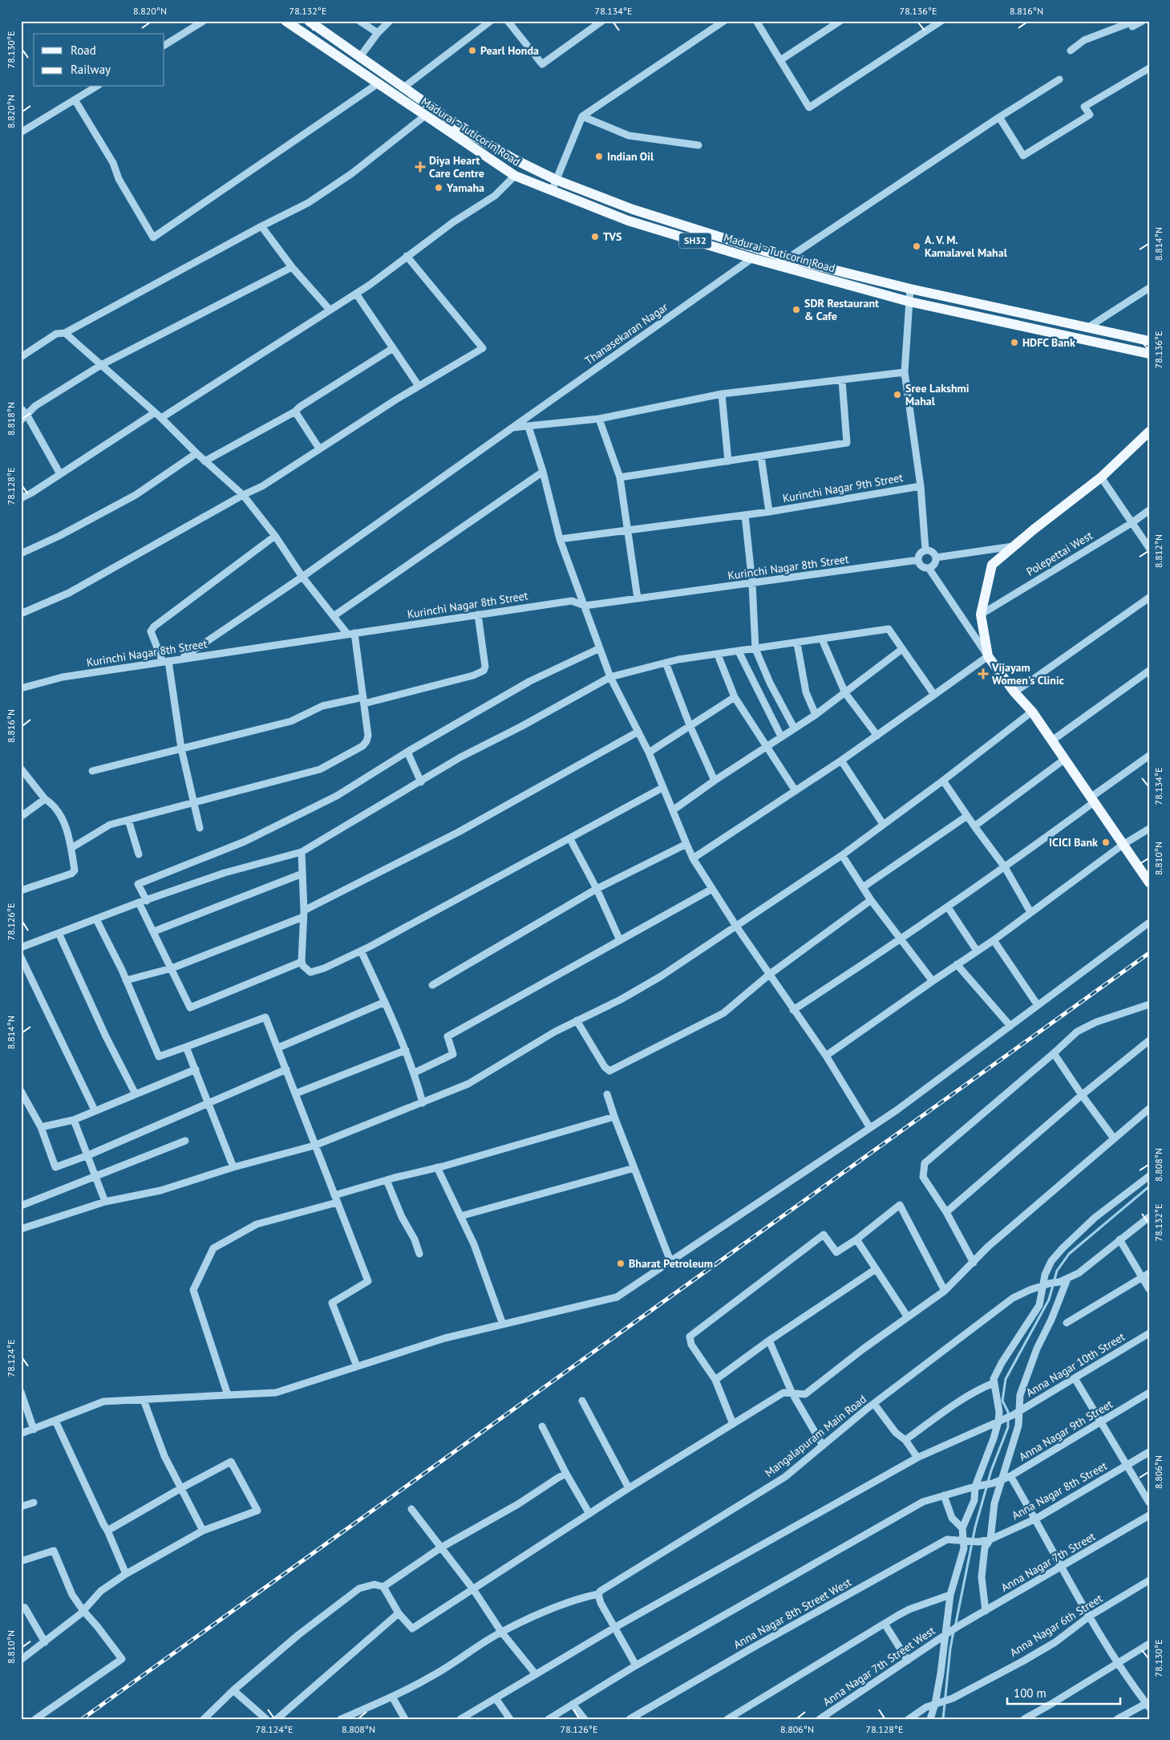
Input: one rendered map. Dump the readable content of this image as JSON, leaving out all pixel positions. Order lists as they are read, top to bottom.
{
  "streets": {
    "main road": ["Madurai - Tuticorin Road", "SH32"],
    "street": [
      "Thanasekaran Nagar",
      "Kurinchi Nagar 9th Street",
      "Polepettai West",
      "Kurinchi Nagar 8th Street",
      "Anna Nagar 10th Street",
      "Anna Nagar 9th Street",
      "Mangalapuram Main Road",
      "Anna Nagar 8th Street",
      "Anna Nagar 7th Street",
      "Anna Nagar 8th Street West",
      "Anna Nagar 6th Street",
      "Anna Nagar 7th Street West"
    ]
  },
  "crossings": [
    ["Madurai - Tuticorin Road", "Thanasekaran Nagar"],
    ["Thanasekaran Nagar", "Kurinchi Nagar 8th Street"],
    ["Anna Nagar 8th Street", "Anna Nagar 8th Street West"],
    ["Anna Nagar 7th Street", "Anna Nagar 7th Street West"]
  ],
  "places": {
    "other": [
      "Pearl Honda",
      "Indian Oil",
      "Yamaha",
      "TVS",
      "A. V. M. Kamalavel Mahal",
      "SDR Restaurant & Cafe",
      "HDFC Bank",
      "Sree Lakshmi Mahal",
      "ICICI Bank",
      "Bharat Petroleum"
    ],
    "health": ["Diya Heart Care Centre", "Vijayam Women's Clinic"]
  },
  "legend": ["Road", "Railway"],
  "scale_bar": "100 m",
  "coordinates": [
    "8.820°N",
    "78.132°E",
    "78.134°E",
    "78.136°E",
    "8.816°N",
    "78.130°E",
    "8.814°N",
    "8.818°N",
    "78.128°E",
    "8.812°N",
    "8.810°N",
    "78.126°E",
    "8.808°N",
    "78.124°E",
    "8.806°N"
  ]
}
